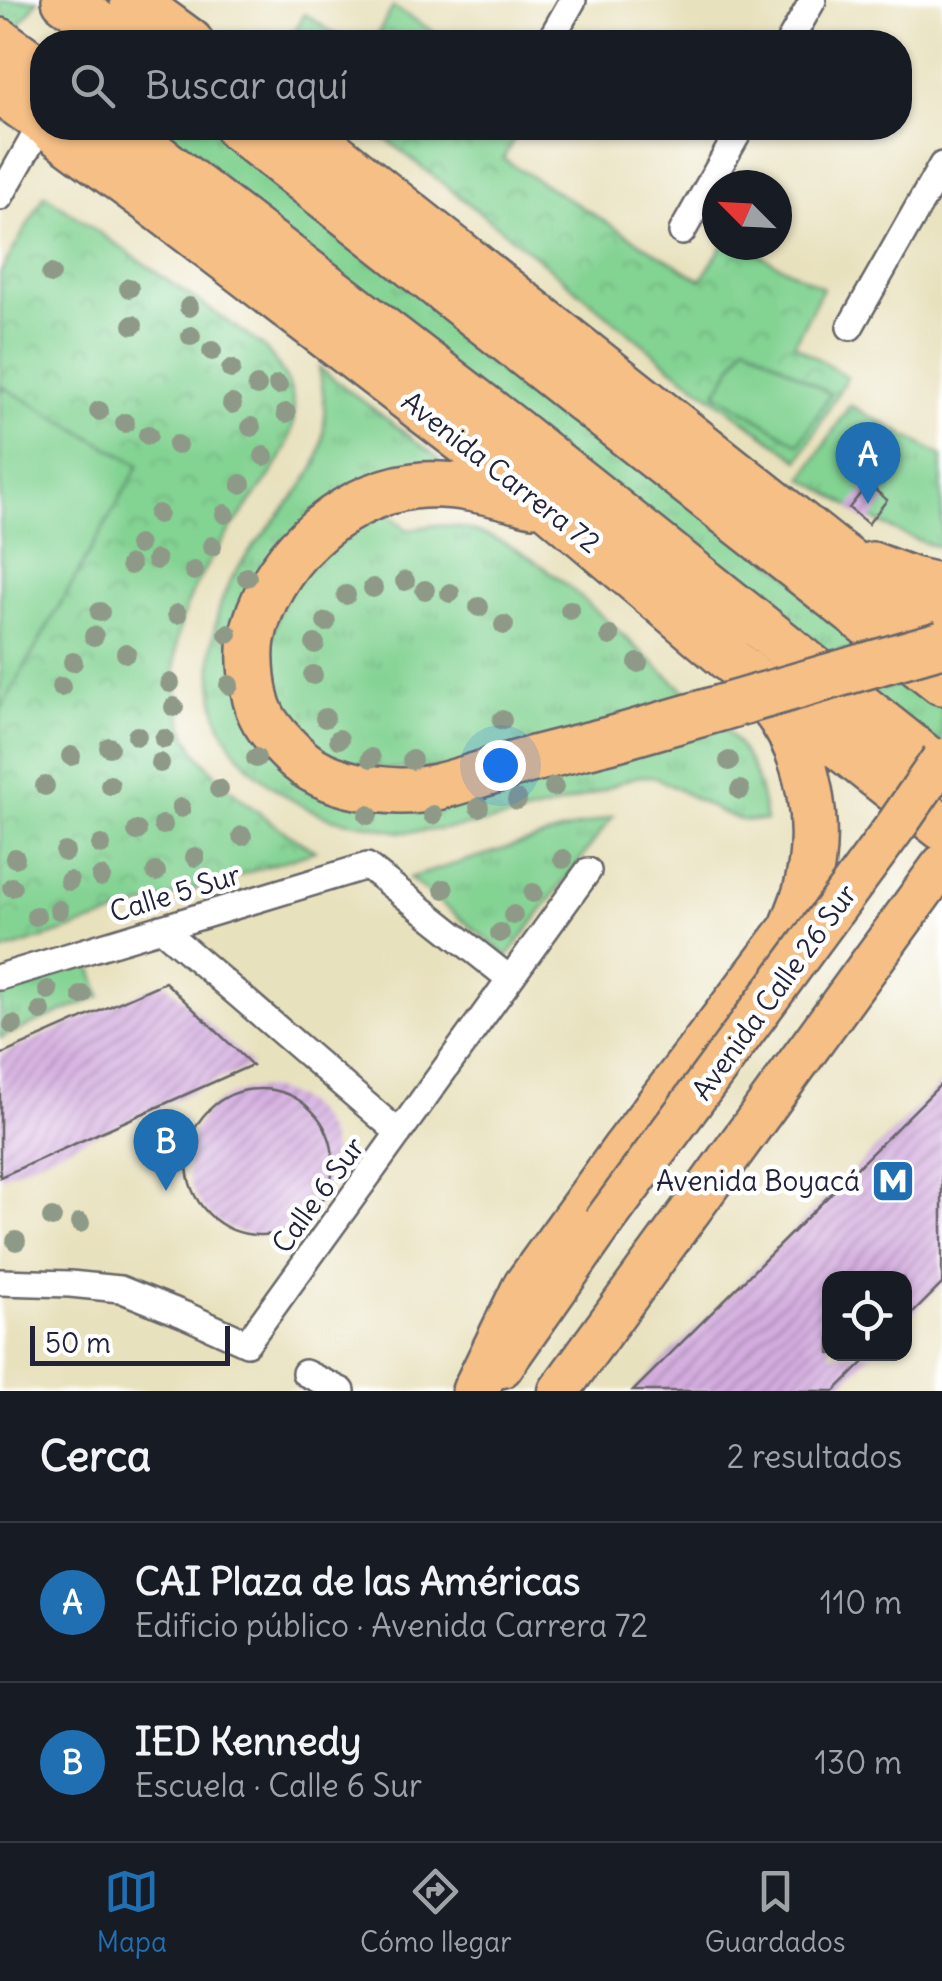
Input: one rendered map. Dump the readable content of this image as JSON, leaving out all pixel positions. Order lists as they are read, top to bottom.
{
  "streets": {
    "highway": ["Avenida Carrera 72"],
    "main road": ["Avenida Calle 26 Sur"],
    "street": ["Calle 5 Sur", "Calle 6 Sur"]
  },
  "crossings": [
    ["Calle 5 Sur", "Calle 6 Sur"]
  ],
  "places": {
    "metro station": ["Avenida Boyacá"]
  },
  "scale_bar": "50 m",
  "north": "top left",
  "page": {
    "search": "Buscar aquí",
    "pins": ["A", "B"],
    "scale": "50 m",
    "heading": ["Cerca", "2 resultados"],
    "list": [
      {
        "mark": "A",
        "name": "CAI Plaza de las Américas",
        "note": "Edificio público · Avenida Carrera 72",
        "value": "110 m"
      },
      {
        "mark": "B",
        "name": "IED Kennedy",
        "note": "Escuela · Calle 6 Sur",
        "value": "130 m"
      }
    ],
    "nav": ["Mapa", "Cómo llegar", "Guardados"]
  }
}
